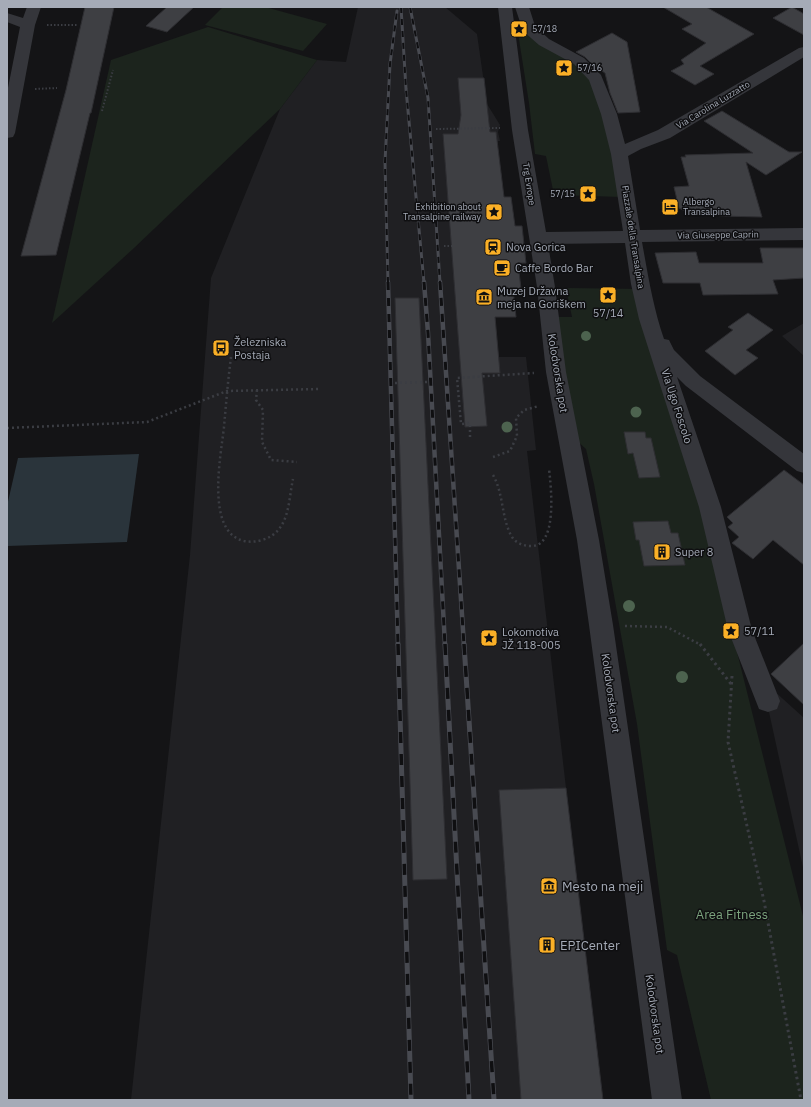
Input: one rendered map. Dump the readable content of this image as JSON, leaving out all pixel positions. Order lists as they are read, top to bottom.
{
  "streets": {
    "street": [
      "Via Carolina Luzzatto",
      "Trg Evrope",
      "Via Giuseppe Caprin",
      "Piazzale della Transalpina",
      "Kolodvorska pot",
      "Via Ugo Foscolo"
    ]
  },
  "crossings": [
    ["Via Carolina Luzzatto", "Piazzale della Transalpina"],
    ["Trg Evrope", "Via Giuseppe Caprin"],
    ["Trg Evrope", "Kolodvorska pot"],
    ["Via Giuseppe Caprin", "Piazzale della Transalpina"],
    ["Piazzale della Transalpina", "Via Ugo Foscolo"]
  ],
  "parks": ["Area Fitness"],
  "places": {
    "place": [
      "57/18",
      "57/16",
      "57/15",
      "Exhibition about Transalpine railway",
      "57/14",
      "57/11",
      "Lokomotiva JŽ 118-005"
    ],
    "hotel": ["Albergo Transalpina"],
    "station": ["Nova Gorica"],
    "cafe": ["Caffe Bordo Bar"],
    "museum": ["Muzej Državna meja na Goriškem", "Mesto na meji"],
    "bus stop": ["Železniska Postaja"],
    "building": ["Super 8", "EPICenter"]
  }
}
